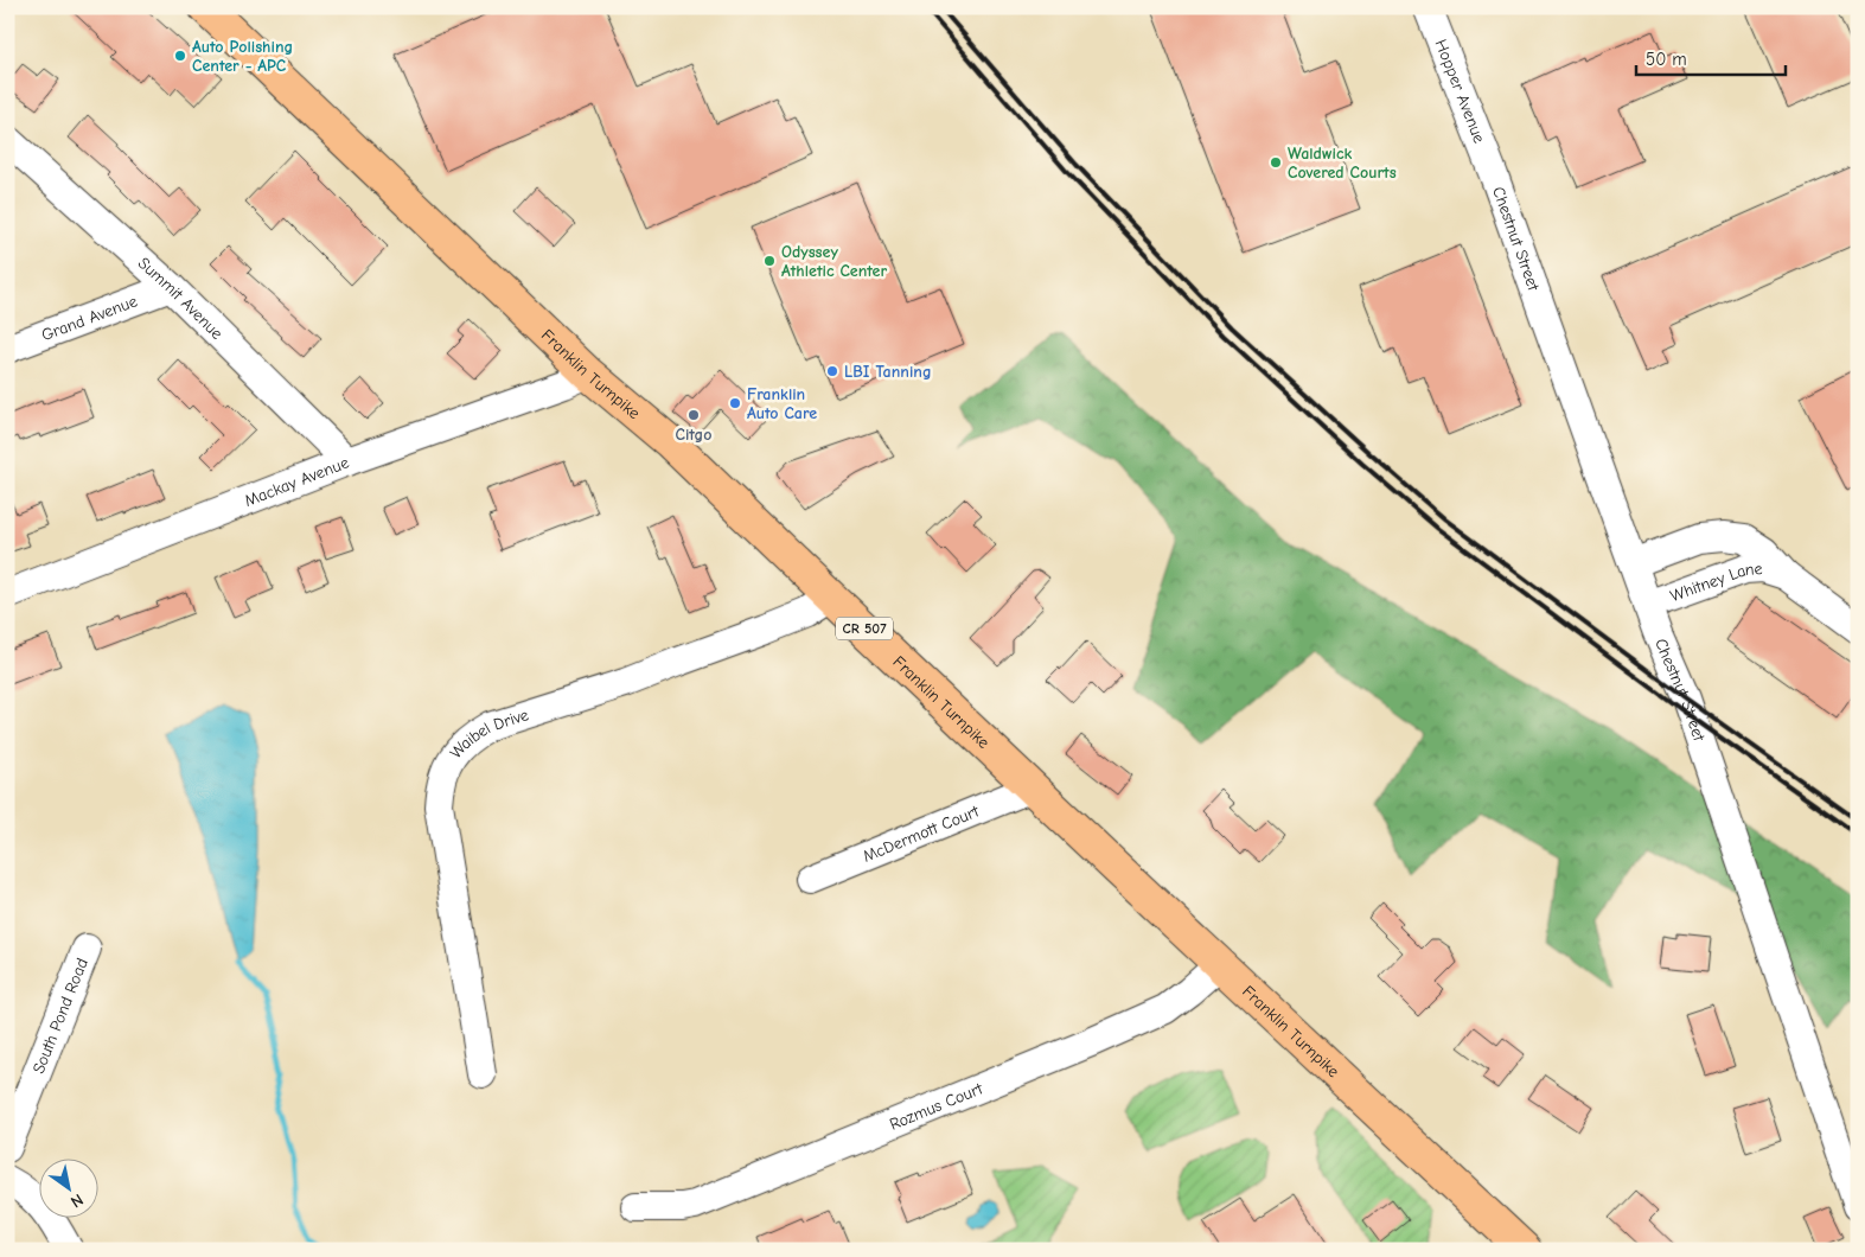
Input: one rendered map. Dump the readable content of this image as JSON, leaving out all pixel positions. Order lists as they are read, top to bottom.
{
  "streets": {
    "main road": ["Franklin Turnpike", "CR 507"],
    "street": [
      "Hopper Avenue",
      "Chestnut Street",
      "Summit Avenue",
      "Grand Avenue",
      "Mackay Avenue",
      "Whitney Lane",
      "Waibel Drive",
      "McDermott Court",
      "South Pond Road",
      "Rozmus Court"
    ]
  },
  "crossings": [
    ["Hopper Avenue", "Chestnut Street"],
    ["Chestnut Street", "Whitney Lane"],
    ["Summit Avenue", "Grand Avenue"],
    ["Summit Avenue", "Mackay Avenue"],
    ["Franklin Turnpike", "Mackay Avenue"],
    ["Franklin Turnpike", "Waibel Drive"],
    ["Franklin Turnpike", "McDermott Court"],
    ["Franklin Turnpike", "Rozmus Court"]
  ],
  "places": [
    "Auto Polishing Center - APC",
    "Waldwick Covered Courts",
    "Odyssey Athletic Center",
    "LBI Tanning",
    "Franklin Auto Care",
    "Citgo"
  ],
  "scale_bar": "50 m",
  "north": "bottom right"
}
